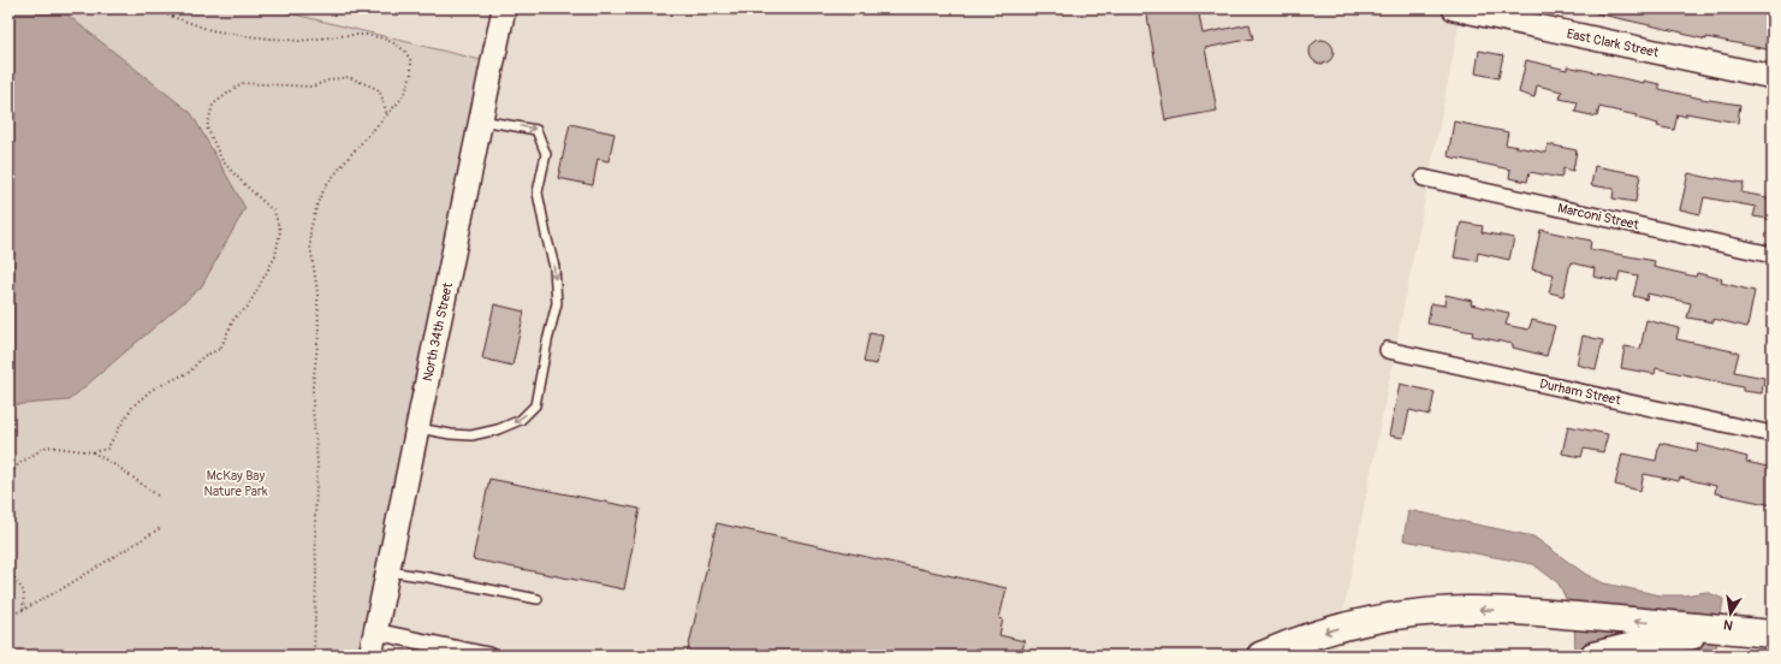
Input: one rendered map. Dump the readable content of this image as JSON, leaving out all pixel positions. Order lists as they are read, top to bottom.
{
  "streets": {
    "street": [
      "East Clark Street",
      "Marconi Street",
      "North 34th Street",
      "Durham Street"
    ]
  },
  "parks": ["McKay Bay Nature Park"],
  "north": "bottom"
}
